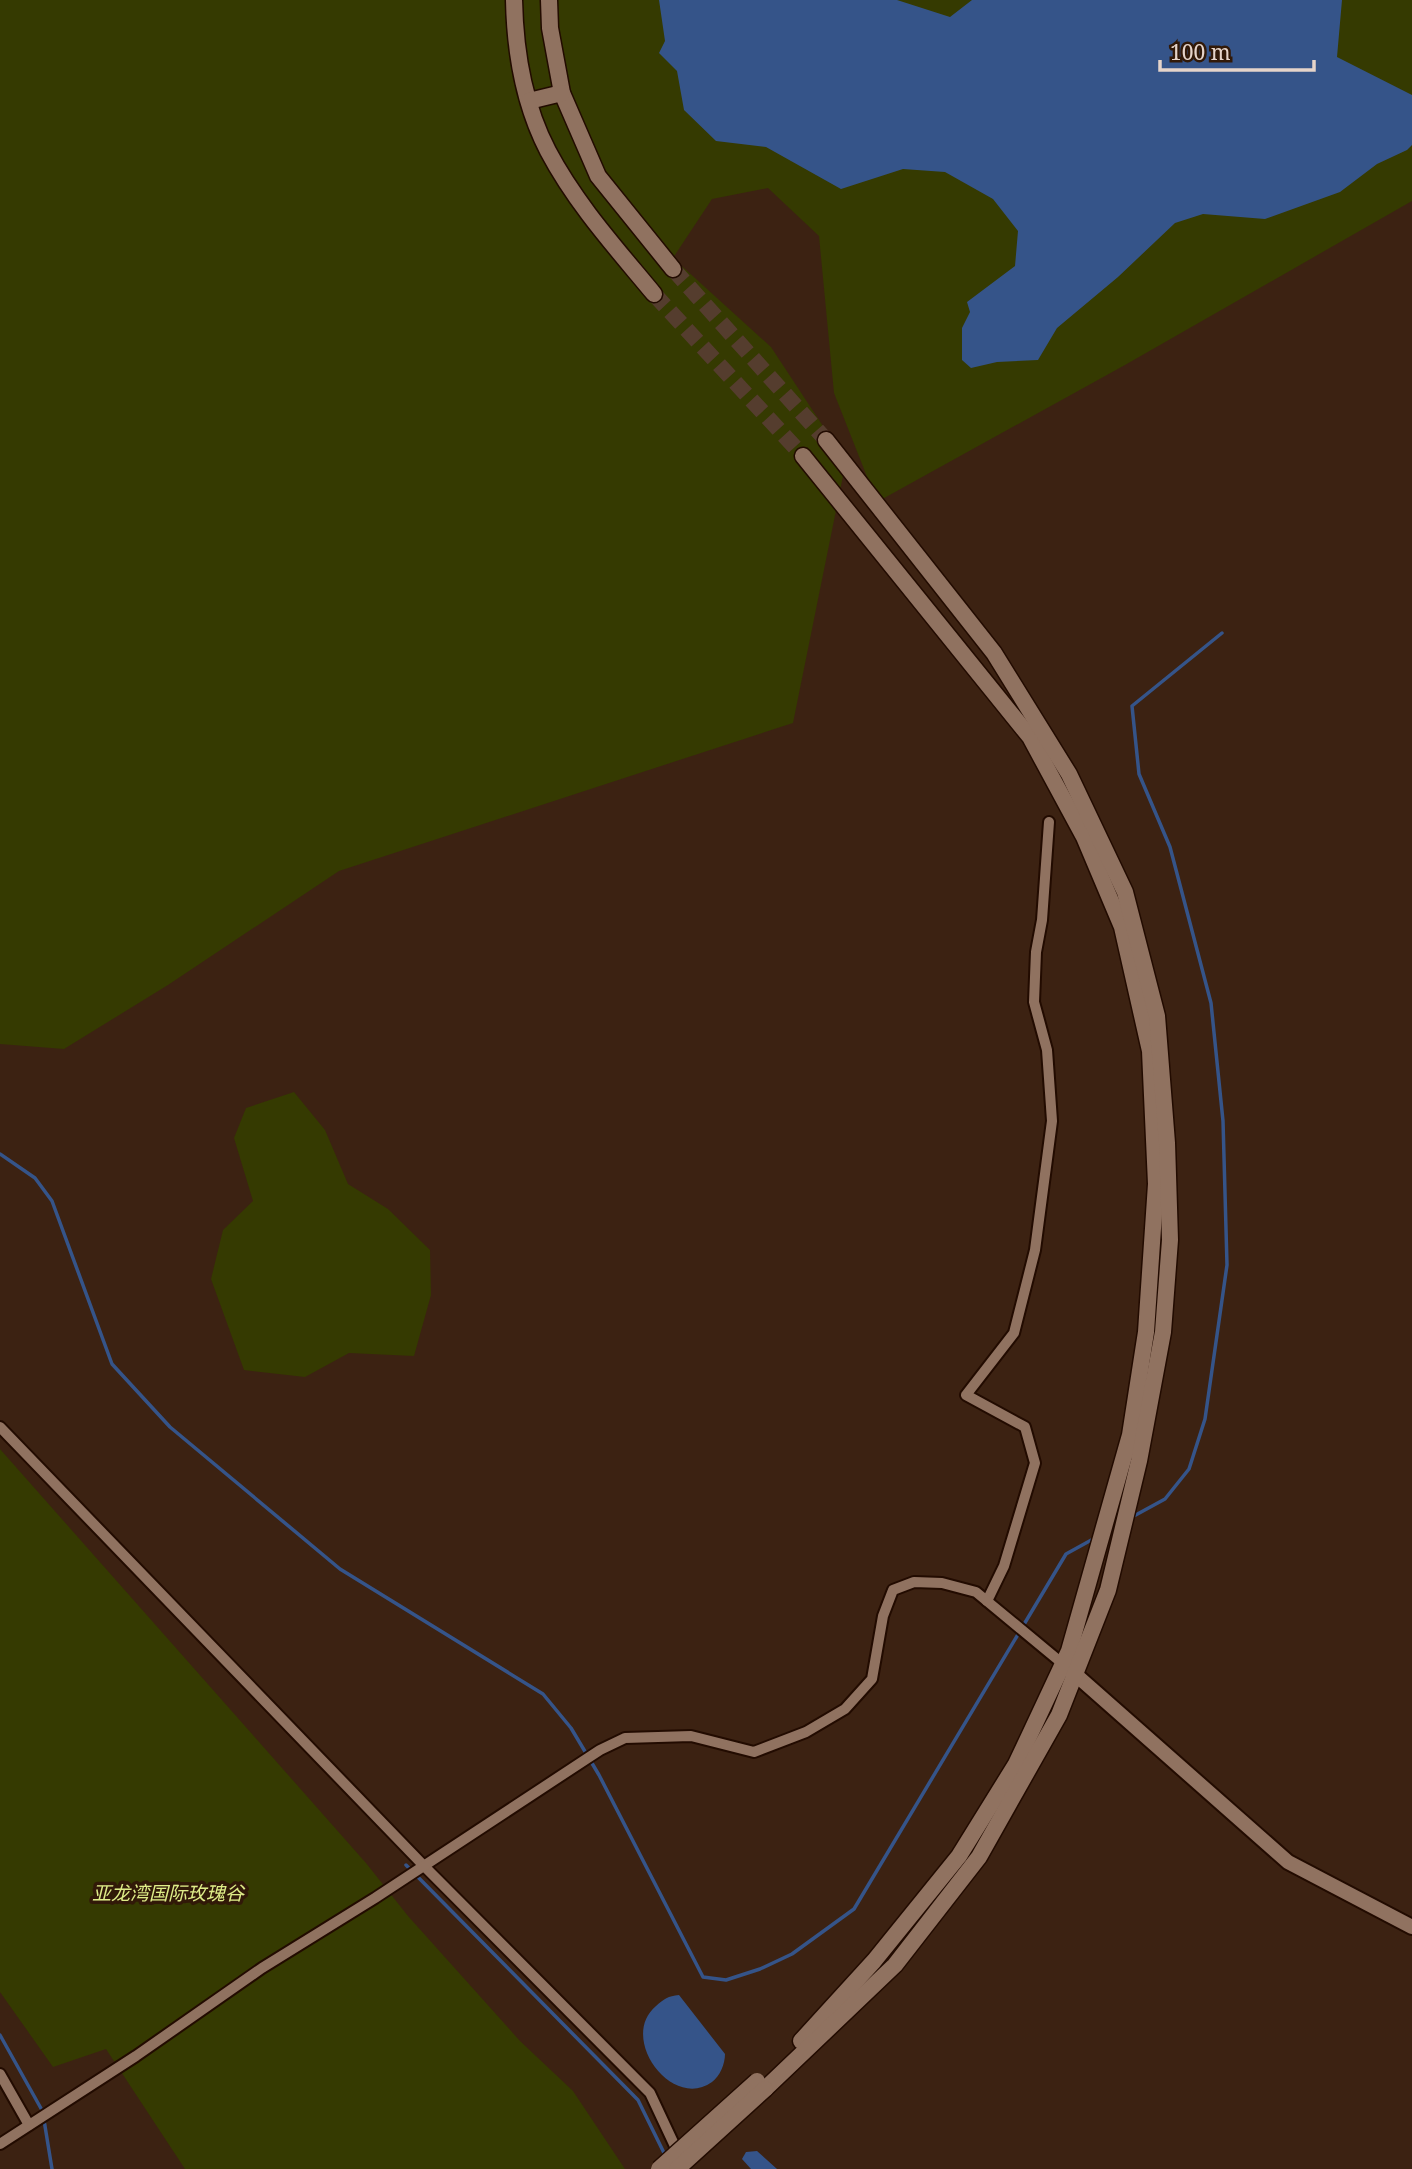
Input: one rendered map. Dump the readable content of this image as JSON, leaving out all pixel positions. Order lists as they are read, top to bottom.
{
  "parks": ["亚龙湾国际玫瑰谷"],
  "scale_bar": "100 m"
}
